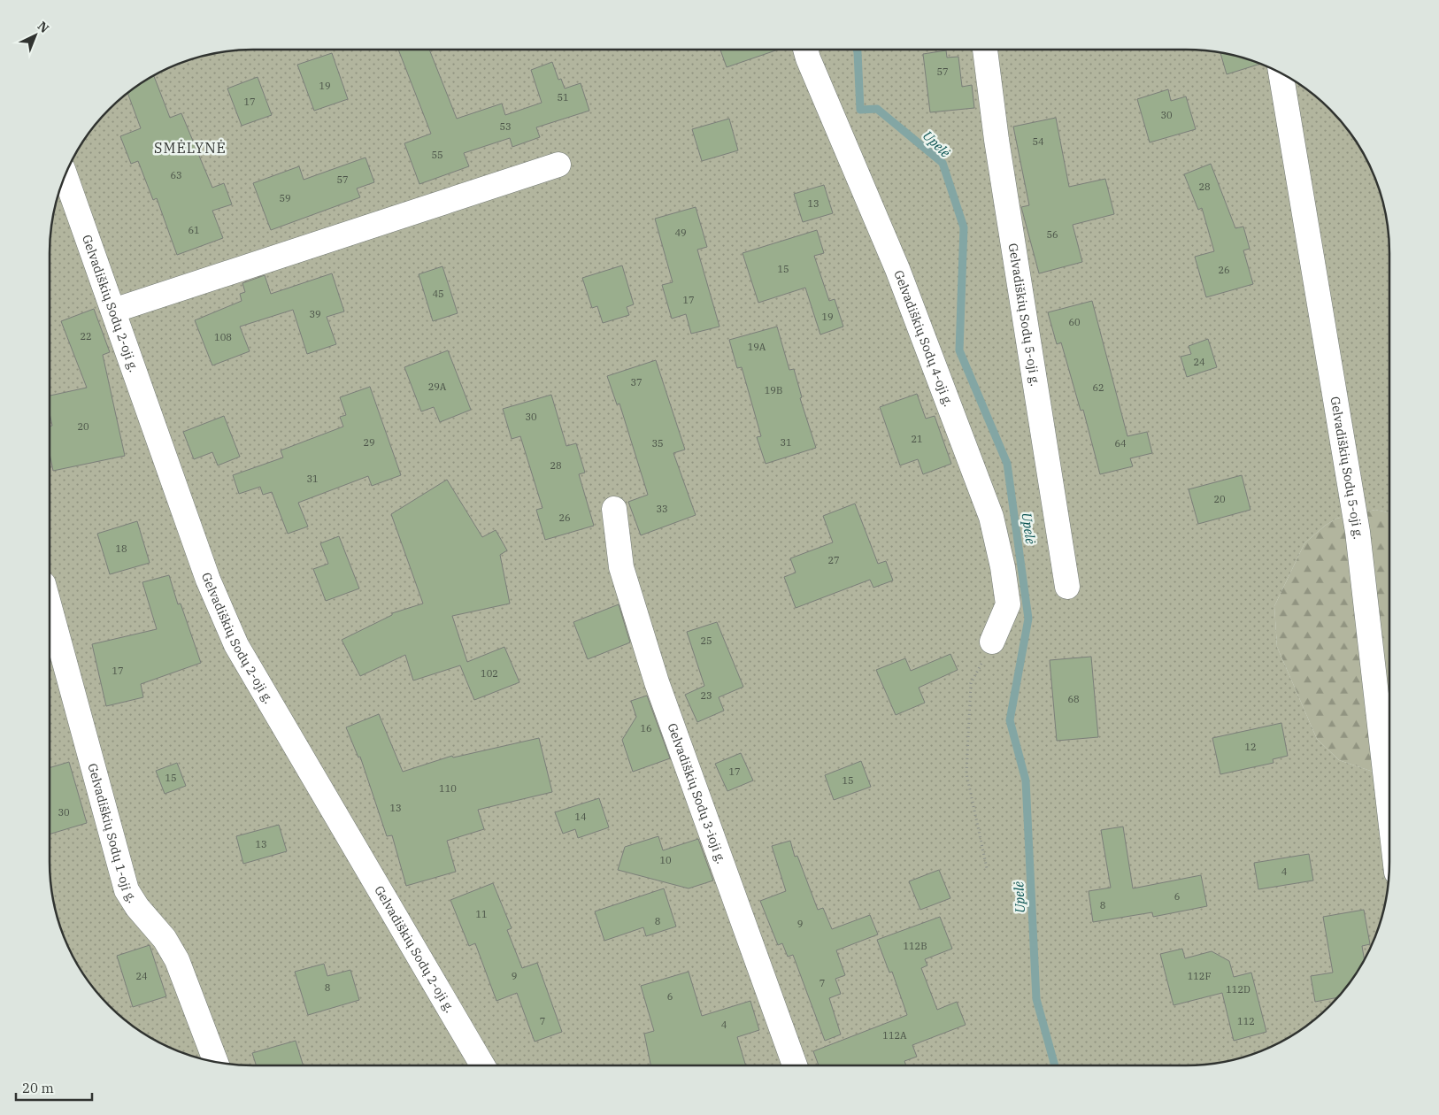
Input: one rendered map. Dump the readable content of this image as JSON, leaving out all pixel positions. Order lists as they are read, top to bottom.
{
  "streets": {
    "street": [
      "Gelvadiškių Sodų 2-oji g.",
      "Gelvadiškių Sodų 5-oji g.",
      "Gelvadiškių Sodų 4-oji g.",
      "Gelvadiškių Sodų 3-ioji g.",
      "Gelvadiškių Sodų 1-oji g."
    ]
  },
  "districts": ["SMĖLYNĖ"],
  "water": ["Upelė"],
  "house_numbers": [
    "57",
    "19",
    "51",
    "17",
    "30",
    "53",
    "54",
    "55",
    "63",
    "57",
    "28",
    "59",
    "13",
    "61",
    "49",
    "56",
    "15",
    "26",
    "45",
    "17",
    "39",
    "19",
    "60",
    "22",
    "108",
    "19A",
    "24",
    "37",
    "29A",
    "62",
    "19B",
    "30",
    "20",
    "21",
    "29",
    "31",
    "35",
    "64",
    "28",
    "31",
    "20",
    "33",
    "26",
    "18",
    "27",
    "25",
    "17",
    "102",
    "23",
    "68",
    "16",
    "12",
    "17",
    "15",
    "15",
    "110",
    "13",
    "30",
    "14",
    "13",
    "10",
    "4",
    "6",
    "8",
    "11",
    "8",
    "9",
    "112B",
    "24",
    "9",
    "112F",
    "7",
    "8",
    "112D",
    "6",
    "7",
    "112",
    "4",
    "112A"
  ],
  "scale_bar": "20 m",
  "north": "top right"
}
